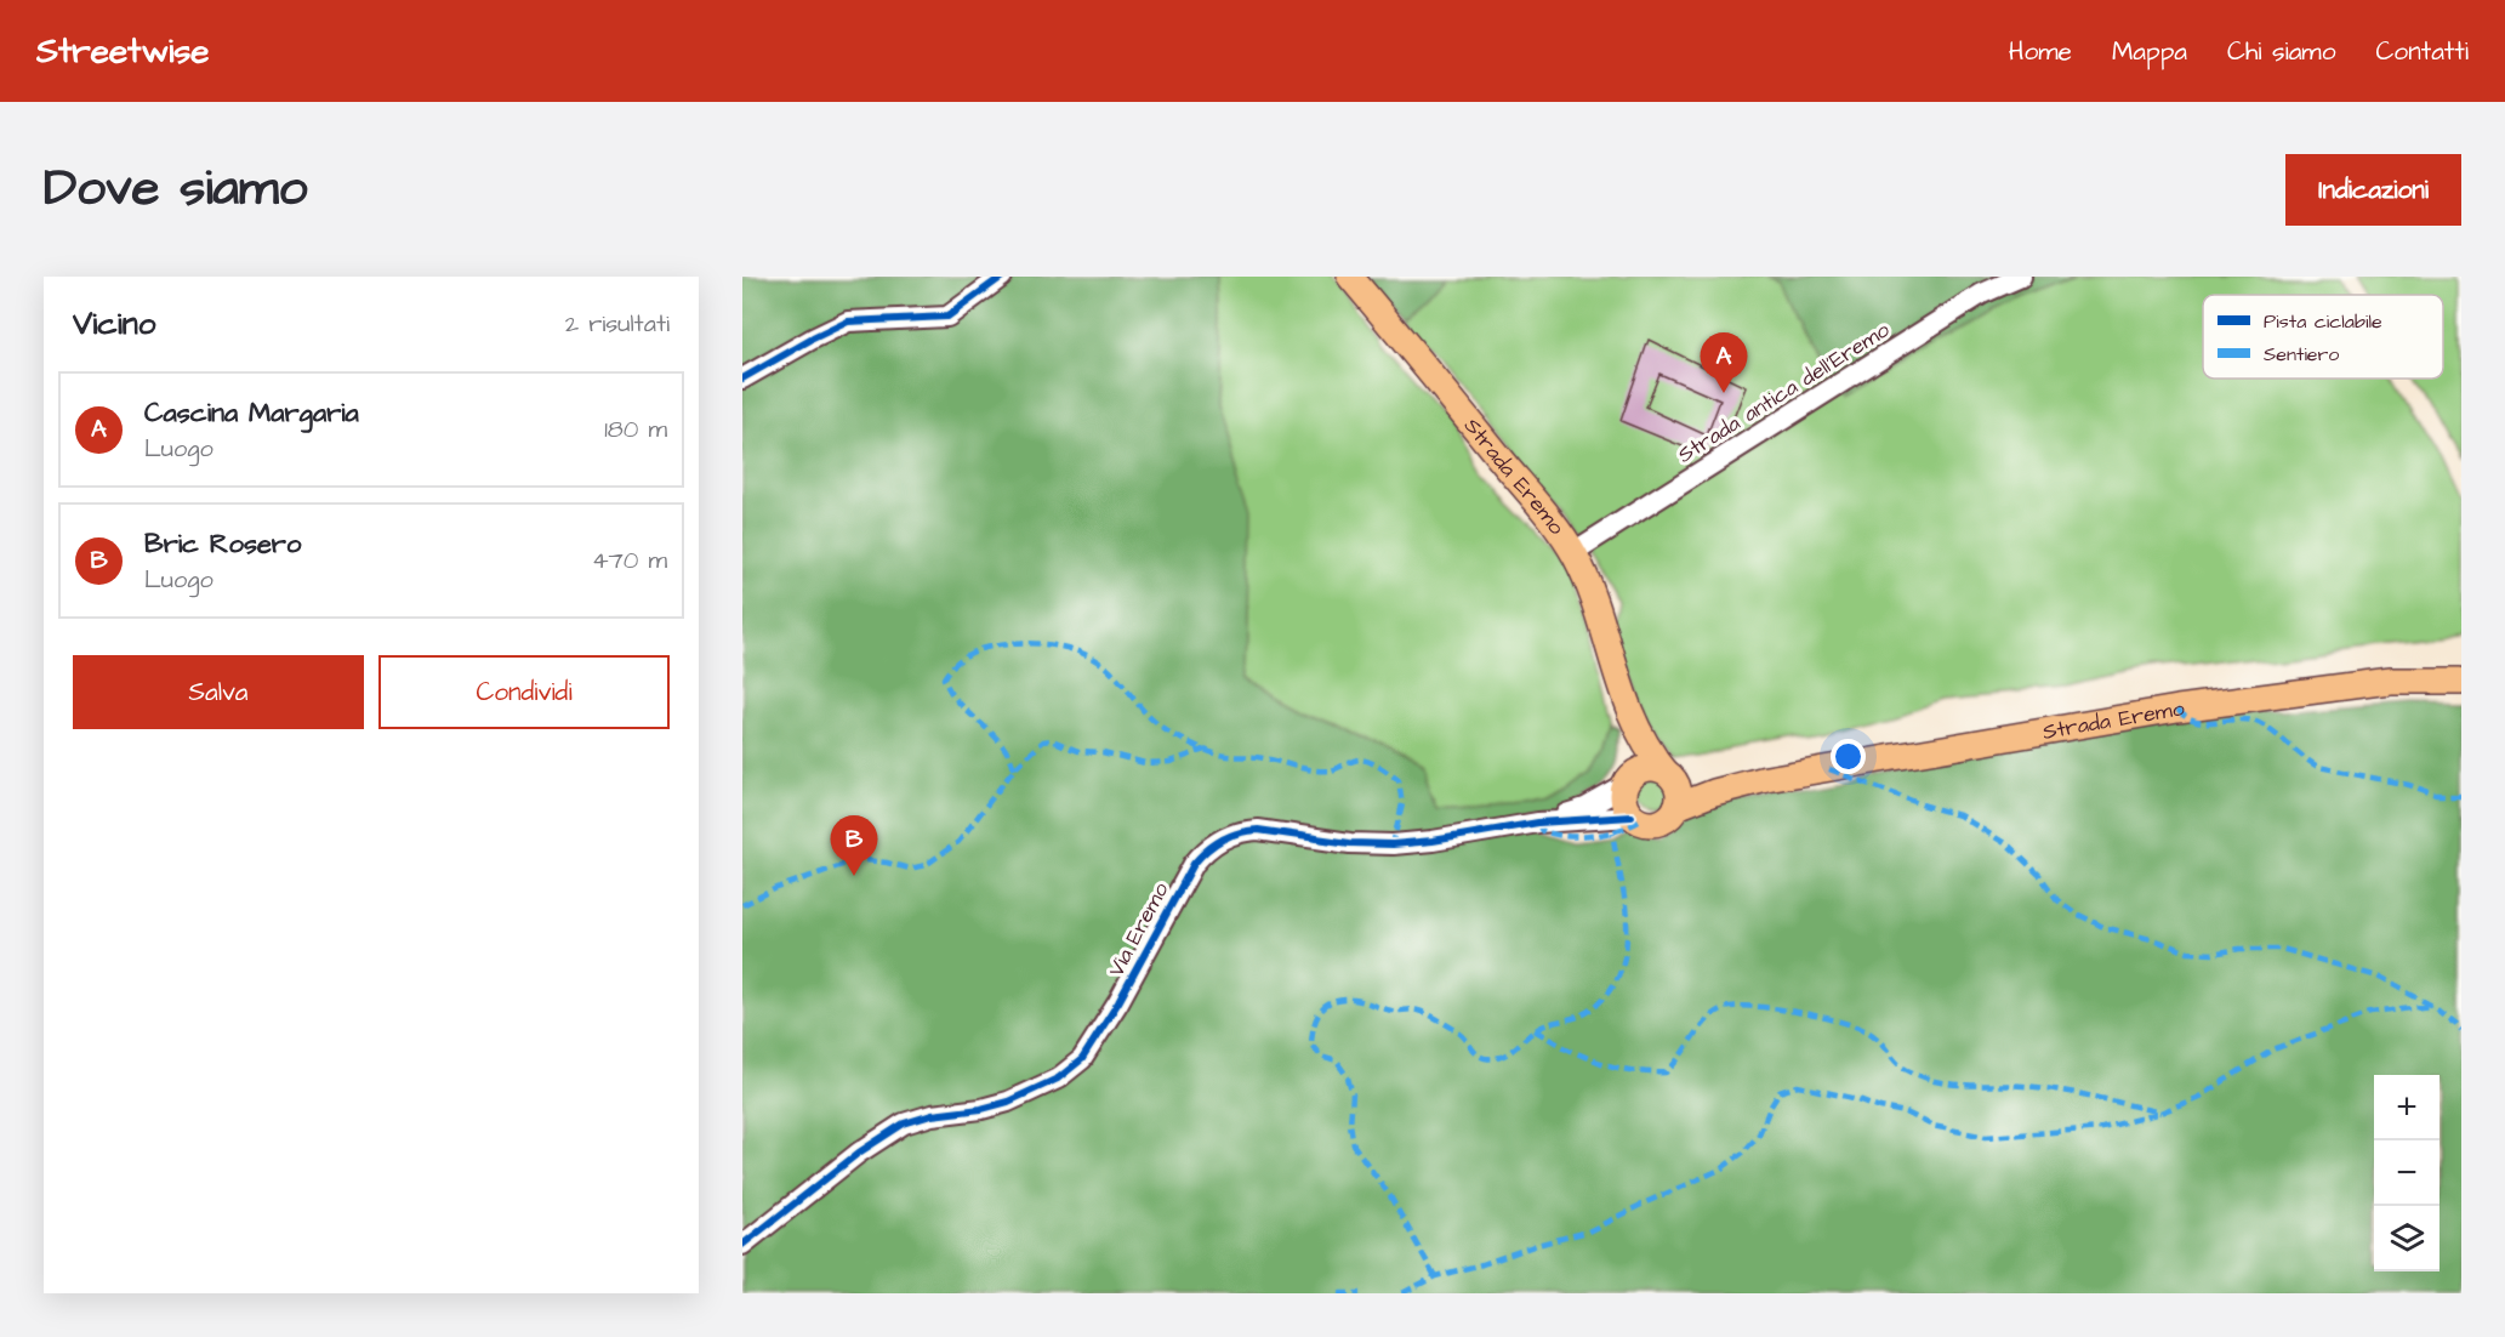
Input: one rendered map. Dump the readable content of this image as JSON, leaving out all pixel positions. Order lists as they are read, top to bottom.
{
  "streets": {
    "main road": ["Strada Eremo"],
    "street": ["Strada antica dell'Eremo", "Via Eremo"]
  },
  "crossings": [
    ["Strada antica dell'Eremo", "Strada Eremo"],
    ["Strada Eremo", "Via Eremo"]
  ],
  "legend": ["Pista ciclabile", "Sentiero"],
  "page": {
    "header": "Streetwise",
    "nav": [
      "Home",
      "Mappa",
      "Chi siamo",
      "Contatti"
    ],
    "title": "Dove siamo",
    "buttons": [
      "Indicazioni",
      ["Salva", "Condividi"]
    ],
    "heading": ["Vicino", "2 risultati"],
    "pins": ["A", "B"],
    "list": [
      {
        "mark": "A",
        "name": "Cascina Margaria",
        "note": "Luogo",
        "value": "180 m"
      },
      {
        "mark": "B",
        "name": "Bric Rosero",
        "note": "Luogo",
        "value": "470 m"
      }
    ],
    "map_buttons": ["+", "−"]
  }
}
